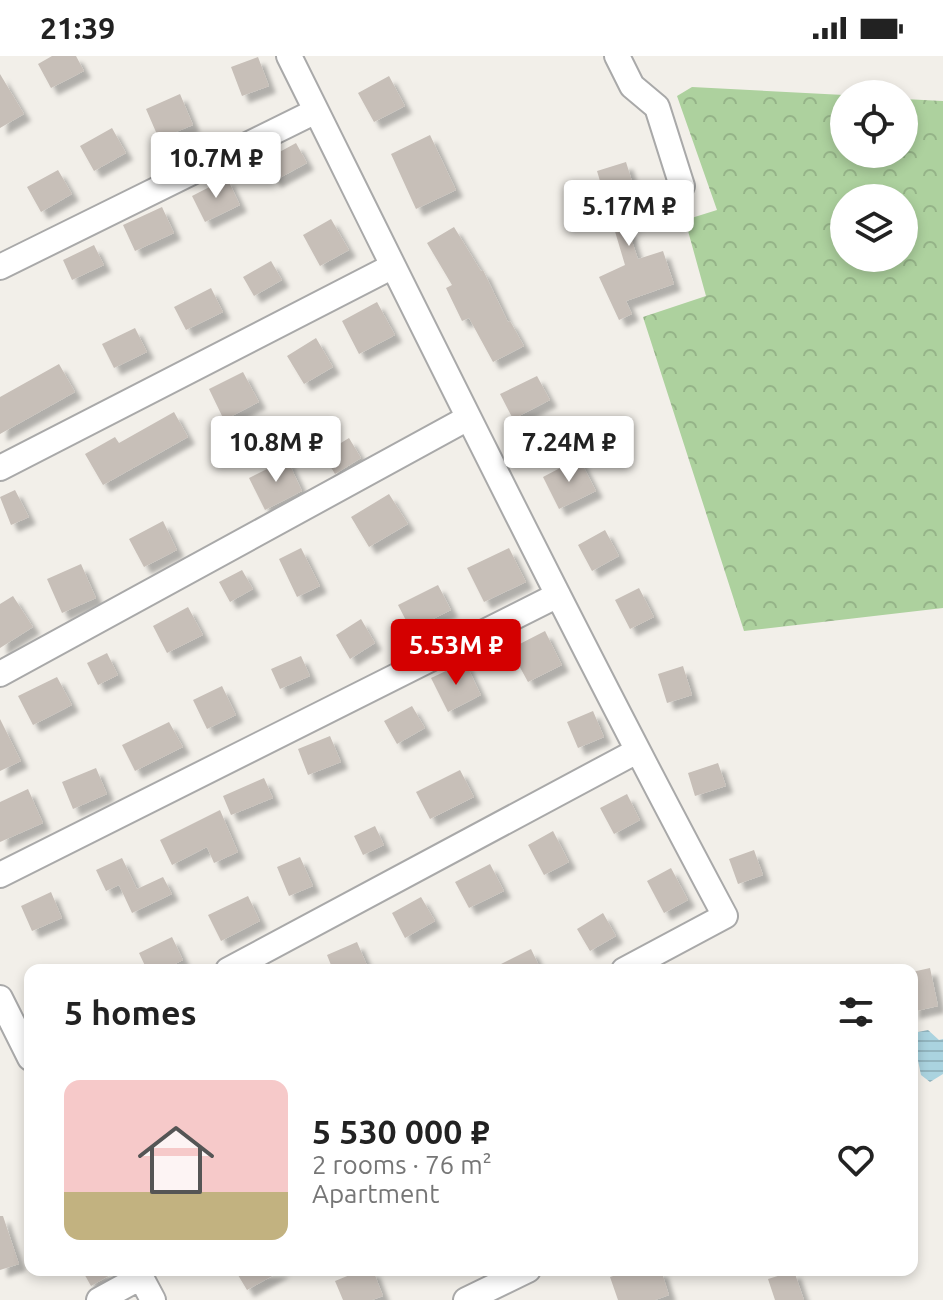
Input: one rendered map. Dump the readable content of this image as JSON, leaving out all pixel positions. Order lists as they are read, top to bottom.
{
  "page": {
    "status": "21:39",
    "price": [
      "10.7M ₽",
      "5.17M ₽",
      "10.8M ₽",
      "7.24M ₽",
      "5.53M ₽"
    ],
    "heading": "5 homes",
    "list": [
      {
        "name": "5 530 000 ₽",
        "note": "2 rooms · 76 m² · Apartment"
      }
    ]
  }
}
